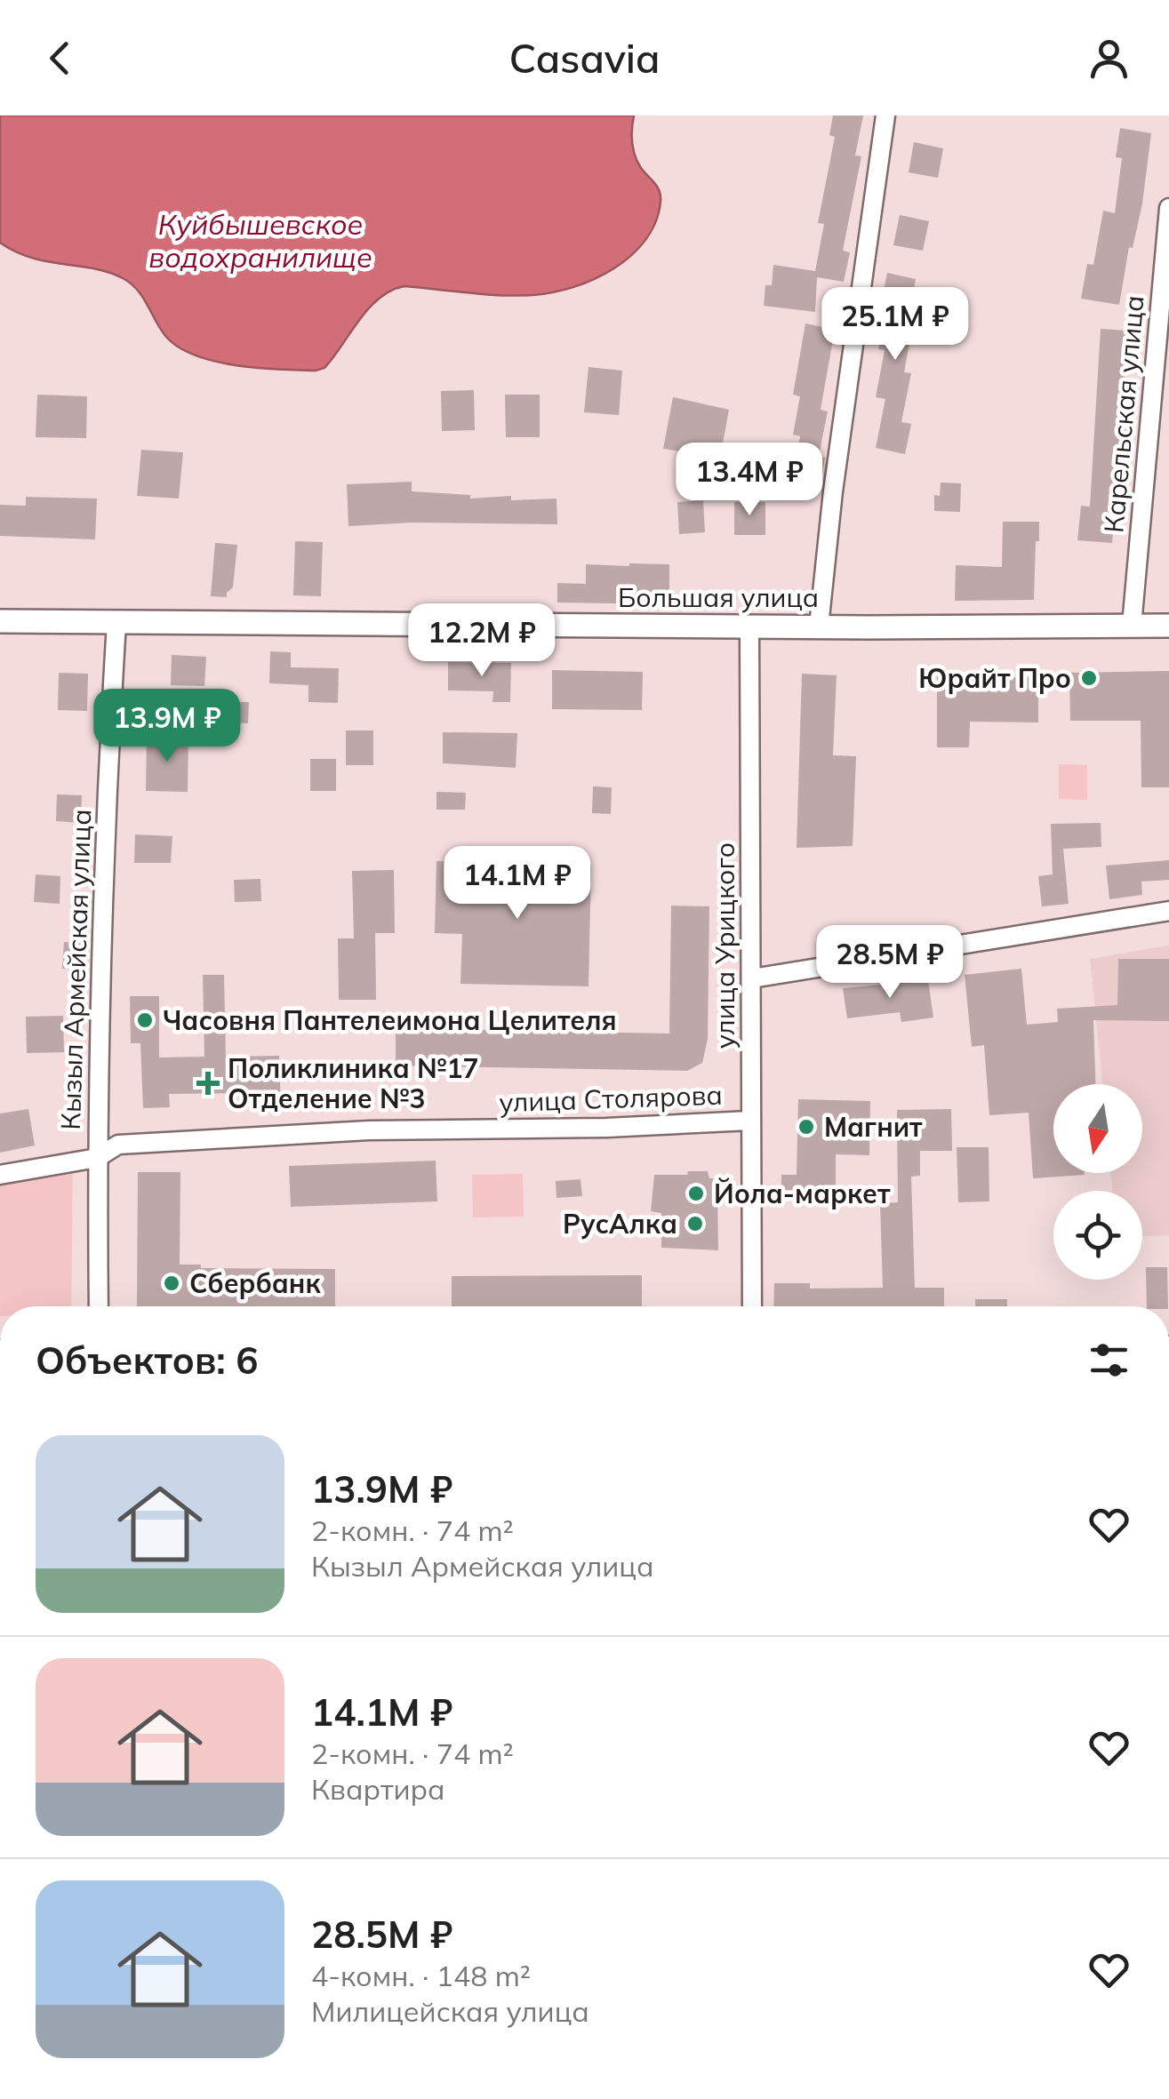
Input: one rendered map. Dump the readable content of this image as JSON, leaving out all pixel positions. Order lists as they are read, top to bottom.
{
  "streets": {
    "street": [
      "Карельская улица",
      "Большая улица",
      "улица Урицкого",
      "Кызыл Армейская улица",
      "улица Столярова"
    ]
  },
  "crossings": [
    ["Карельская улица", "Большая улица"],
    ["Большая улица", "улица Урицкого"],
    ["Большая улица", "Кызыл Армейская улица"],
    ["улица Урицкого", "улица Столярова"],
    ["Кызыл Армейская улица", "улица Столярова"]
  ],
  "water": ["Куйбышевское водохранилище"],
  "places": {
    "other": [
      "Юрайт Про",
      "Часовня Пантелеимона Целителя",
      "Магнит",
      "Йола-маркет",
      "РусАлка",
      "Сбербанк"
    ],
    "health": ["Поликлиника №17 Отделение №3"]
  },
  "north": "bottom",
  "page": {
    "header": "Casavia",
    "price": [
      "25.1M ₽",
      "13.4M ₽",
      "12.2M ₽",
      "13.9M ₽",
      "14.1M ₽",
      "28.5M ₽"
    ],
    "heading": "Объектов: 6",
    "list": [
      {
        "name": "13.9M ₽",
        "note": "2-комн. · 74 m² · Кызыл Армейская улица"
      },
      {
        "name": "14.1M ₽",
        "note": "2-комн. · 74 m² · Квартира"
      },
      {
        "name": "28.5M ₽",
        "note": "4-комн. · 148 m² · Милицейская улица"
      }
    ]
  }
}
